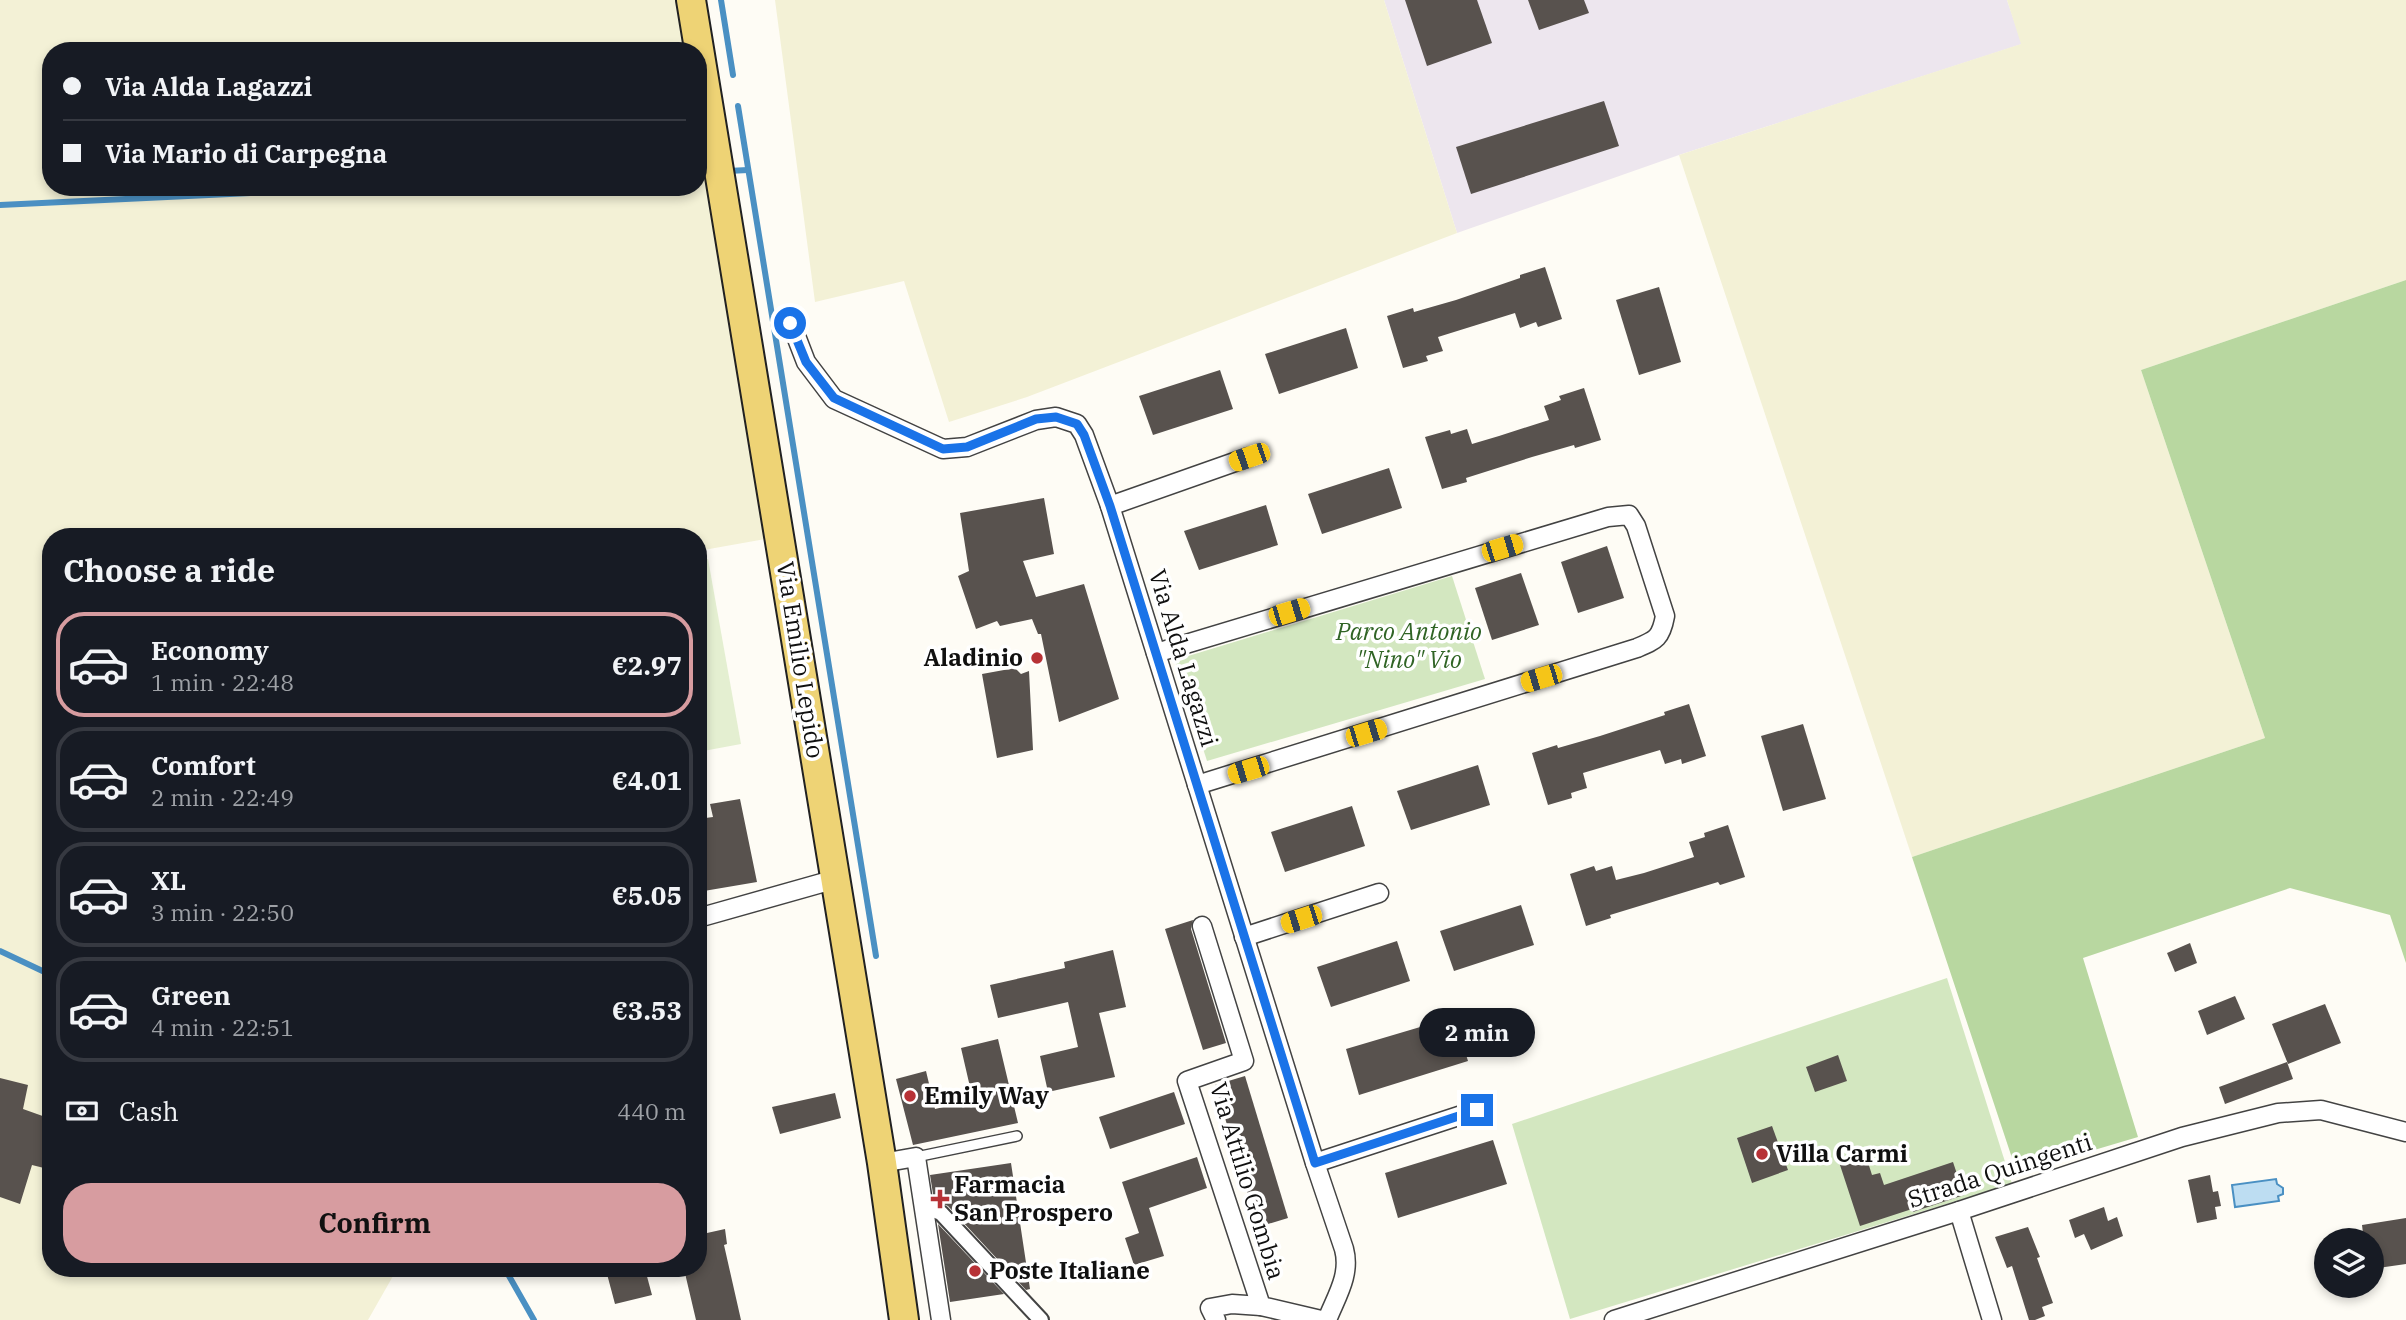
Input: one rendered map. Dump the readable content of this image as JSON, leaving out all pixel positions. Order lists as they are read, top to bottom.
{
  "streets": {
    "main road": ["Via Emilio Lepido"],
    "street": ["Via Alda Lagazzi", "Strada Quingenti", "Via Attilio Gombia"]
  },
  "parks": ["Parco Antonio \"Nino\" Vio"],
  "places": {
    "other": [
      "Aladinio",
      "Emily Way",
      "Villa Carmi",
      "Poste Italiane"
    ],
    "health": ["Farmacia San Prospero"]
  },
  "page": {
    "banner": ["Via Alda Lagazzi", "Via Mario di Carpegna"],
    "heading": "Choose a ride",
    "list": [
      {
        "name": "Economy",
        "note": "1 min · 22:48",
        "value": "€2.97"
      },
      {
        "name": "Comfort",
        "note": "2 min · 22:49",
        "value": "€4.01"
      },
      {
        "name": "XL",
        "note": "3 min · 22:50",
        "value": "€5.05"
      },
      {
        "name": "Green",
        "note": "4 min · 22:51",
        "value": "€3.53"
      }
    ],
    "bubble": "2 min",
    "pay": ["Cash", "440 m"],
    "buttons": "Confirm"
  }
}
